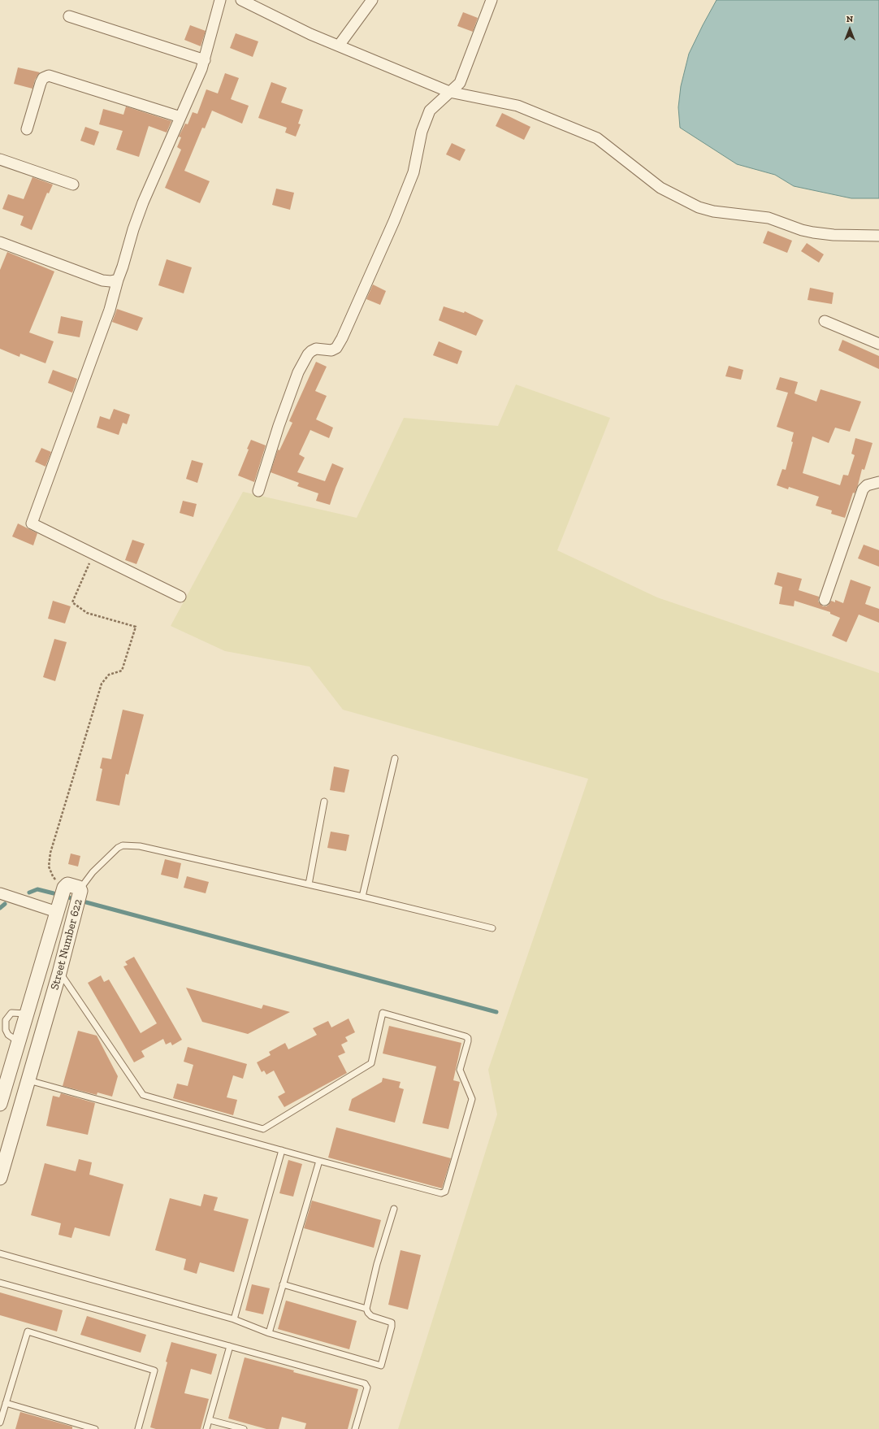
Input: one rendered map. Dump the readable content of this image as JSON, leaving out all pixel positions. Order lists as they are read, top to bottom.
{
  "streets": {
    "street": ["Street Number 622"]
  },
  "north": "top"
}
